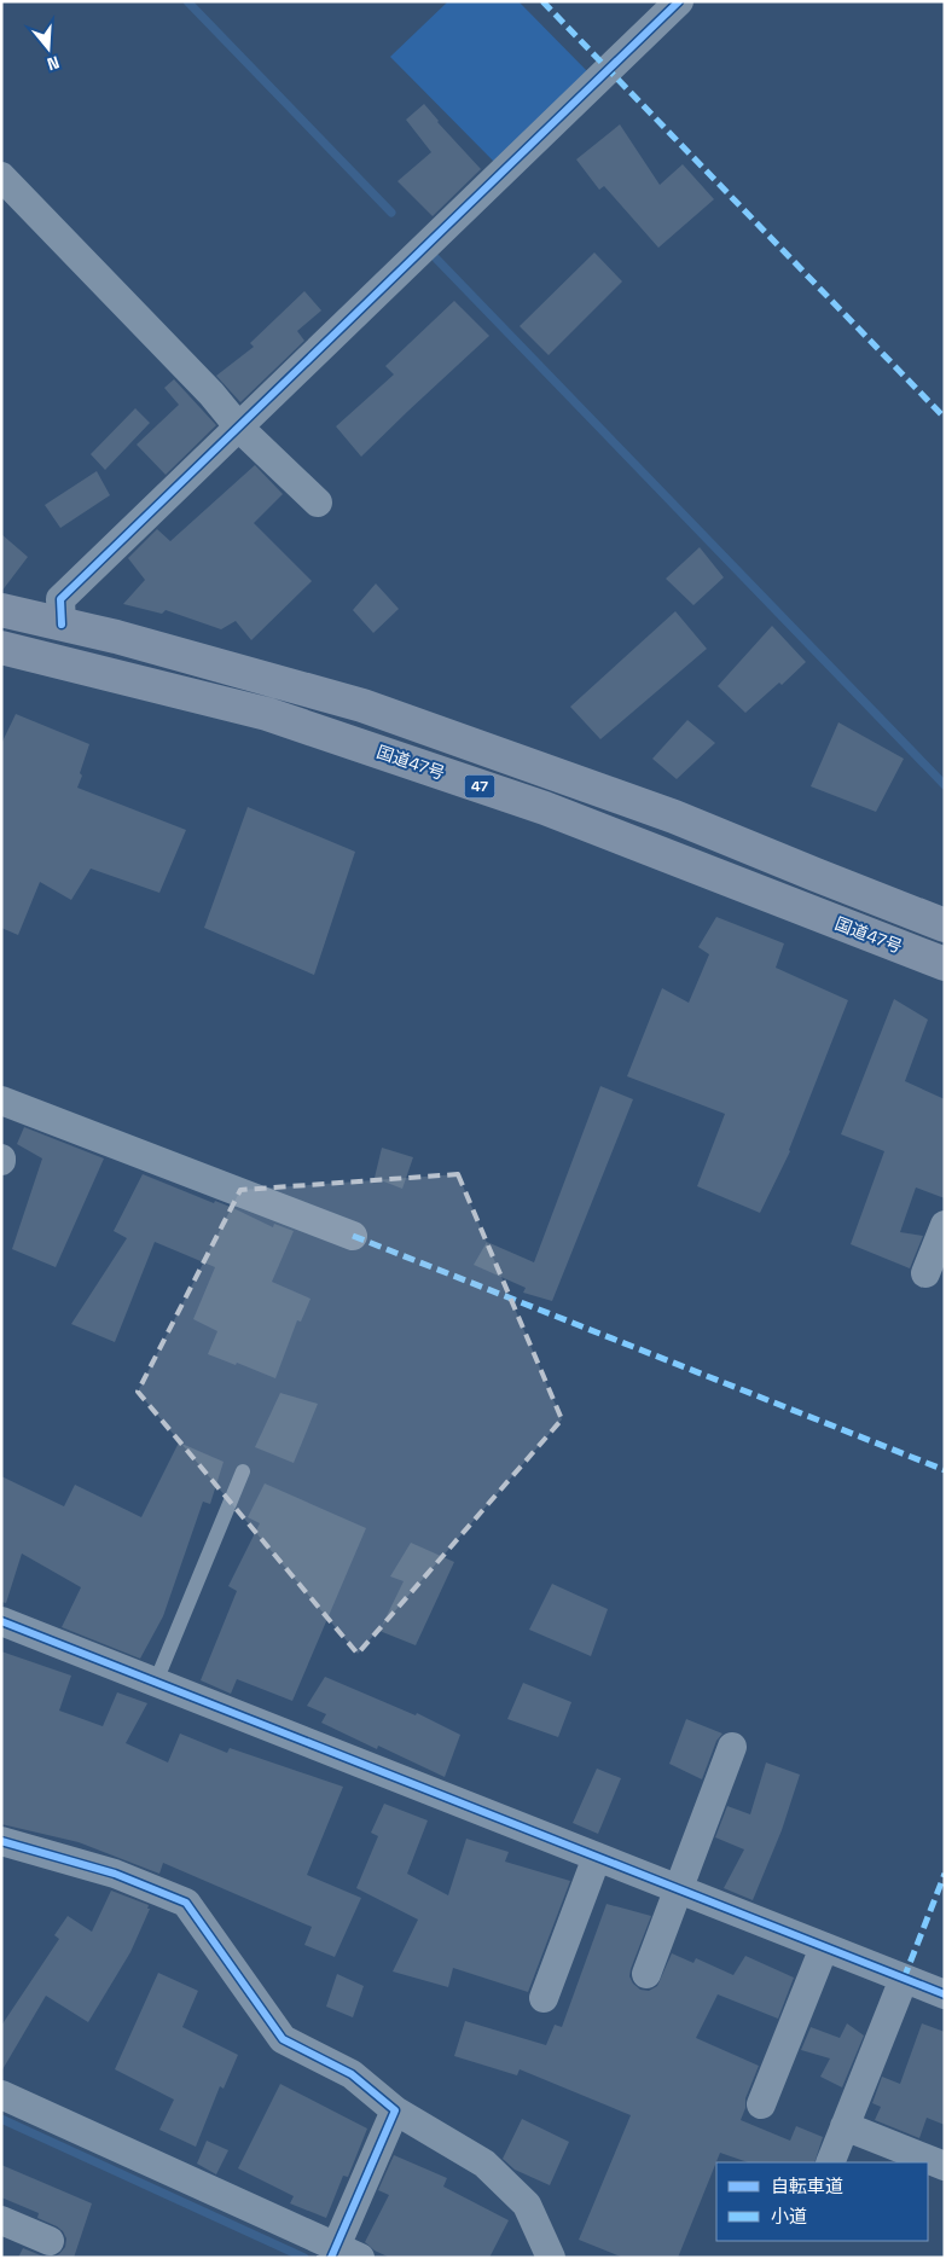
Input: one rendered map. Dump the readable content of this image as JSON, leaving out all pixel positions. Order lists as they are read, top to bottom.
{
  "streets": {
    "highway": ["国道47号", "47"]
  },
  "legend": ["自転車道", "小道"],
  "north": "bottom"
}
